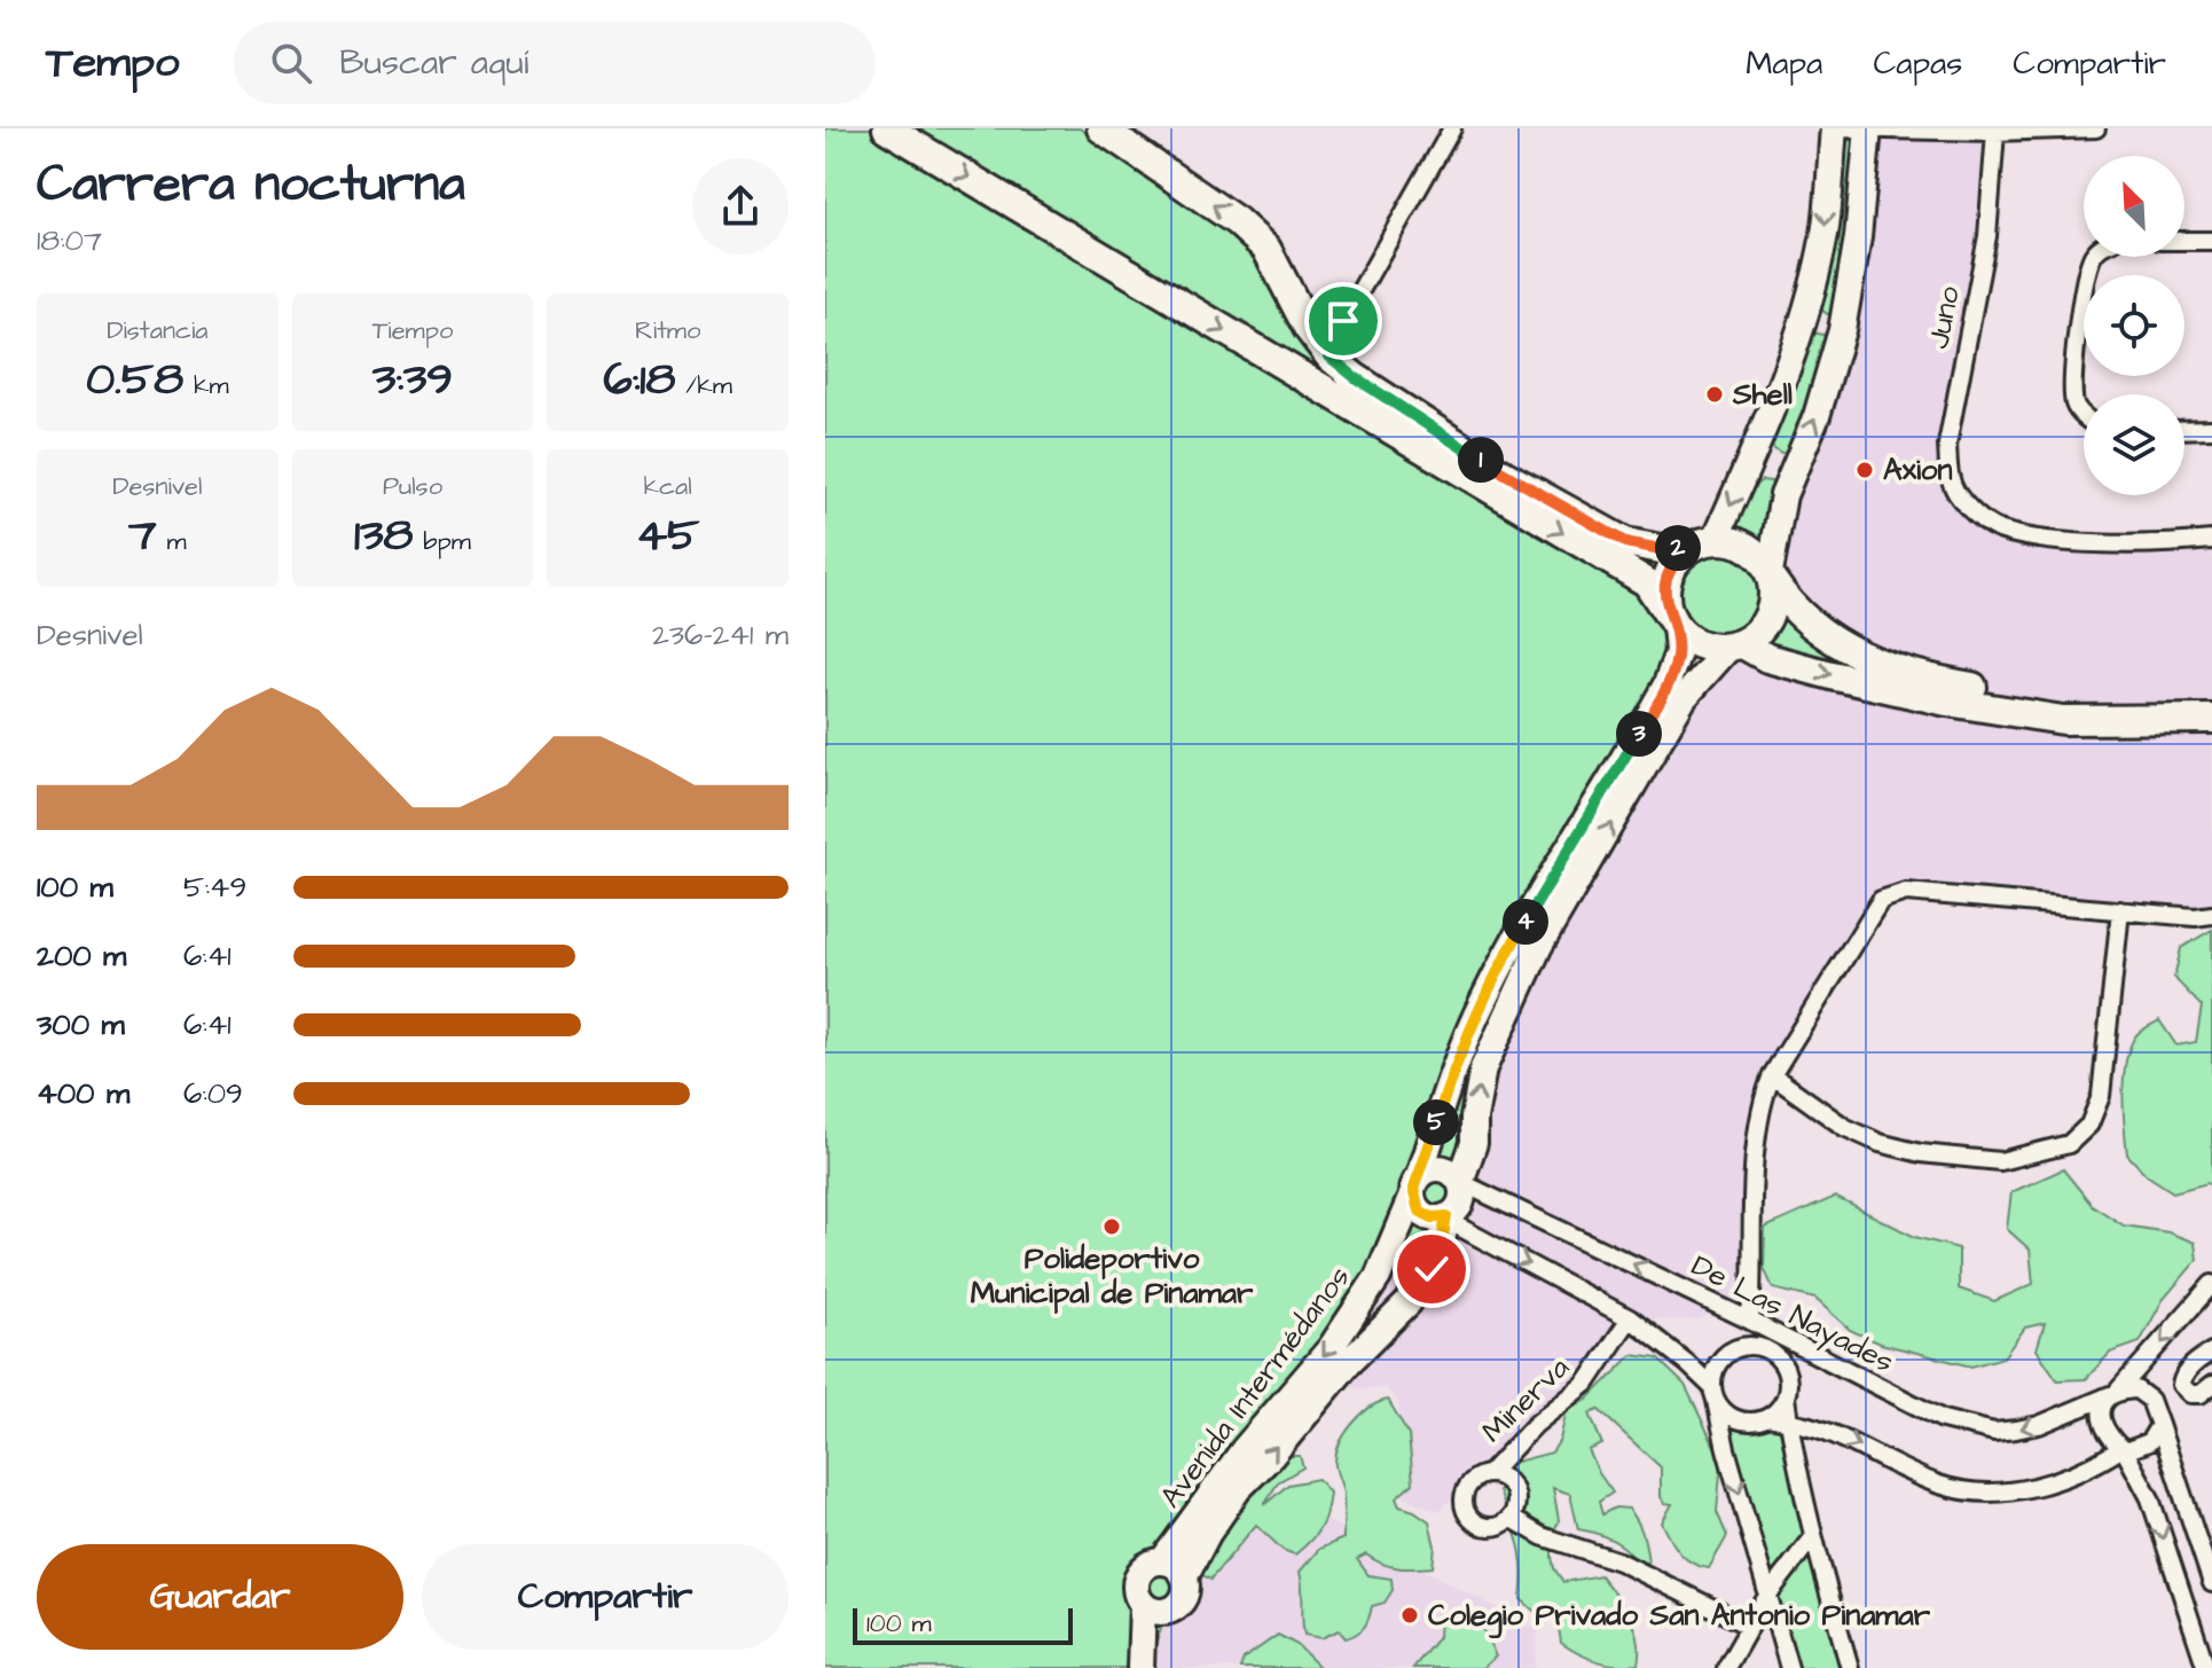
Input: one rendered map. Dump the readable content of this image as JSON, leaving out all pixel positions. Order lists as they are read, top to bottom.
{
  "streets": {
    "main road": ["Avenida Intermédanos"],
    "street": ["Juno", "De Las Nayades", "Minerva"]
  },
  "crossings": [
    ["De Las Nayades", "Avenida Intermédanos"]
  ],
  "places": [
    "Shell",
    "Axion",
    "Polideportivo Municipal de Pinamar",
    "Colegio Privado San Antonio Pinamar"
  ],
  "scale_bar": "100 m",
  "north": "top left",
  "page": {
    "header": "Tempo",
    "search": "Buscar aquí",
    "nav": ["Mapa", "Capas", "Compartir"],
    "heading": ["Carrera nocturna", "18:07"],
    "stats": [
      ["Distancia", "0.58 km"],
      ["Tiempo", "3:39"],
      ["Ritmo", "6:18 /km"],
      ["Desnivel", "7 m"],
      ["Pulso", "138 bpm"],
      ["kcal", "45"]
    ],
    "pins": [
      "1",
      "2",
      "3",
      "4",
      "5"
    ],
    "chart": ["Desnivel", "236–241 m"],
    "list": [
      {
        "name": "100 m",
        "note": "5:49"
      },
      {
        "name": "200 m",
        "note": "6:41"
      },
      {
        "name": "300 m",
        "note": "6:41"
      },
      {
        "name": "400 m",
        "note": "6:09"
      }
    ],
    "buttons": ["Guardar", "Compartir"],
    "scale": "100 m"
  }
}
